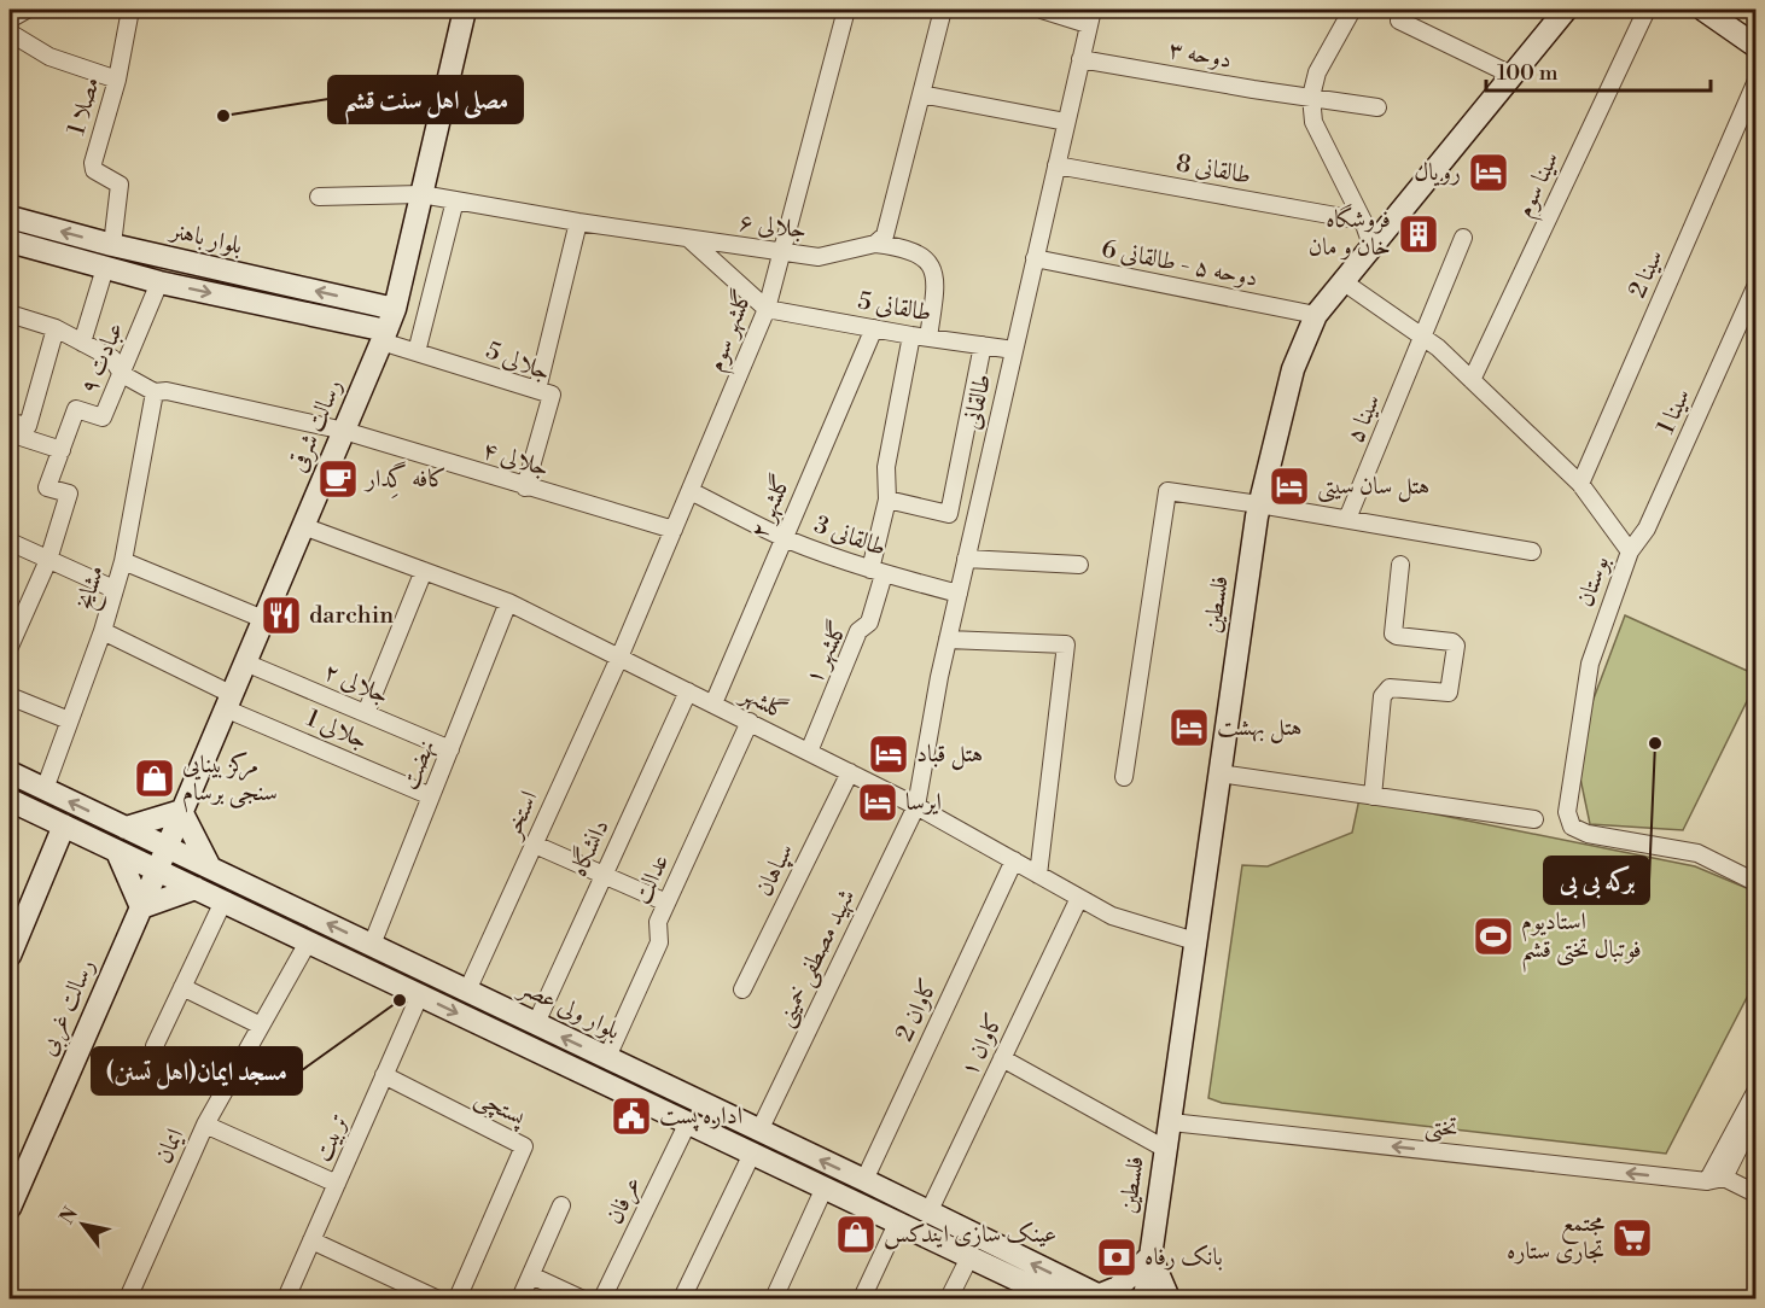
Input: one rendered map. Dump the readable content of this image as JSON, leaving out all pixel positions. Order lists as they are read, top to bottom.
{
  "streets": {
    "main road": [
      "بلوار باهنر",
      "رسالت شرقی",
      "فلسطین",
      "رسالت غربی",
      "بلوار ولی عصر"
    ],
    "street": [
      "دوحه ۳",
      "مصلا 1",
      "طالقانی 8",
      "سینا سوم",
      "جلالی ۶",
      "دوحه ۵ - طالقانی 6",
      "سینا 2",
      "طالقانی 5",
      "گلشهر سوم",
      "عبادت ۹",
      "جلالی 5",
      "طالقانی",
      "سینا 1",
      "سینا ۵",
      "جلالی ۴",
      "گلشهر ۲",
      "طالقانی 3",
      "بوستان",
      "مشایخ",
      "گلشهر ۱",
      "جلالی ۲",
      "گلشهر",
      "جلالی 1",
      "نهضت",
      "استخر",
      "دانشگاه",
      "سپاهان",
      "عدالت",
      "شهید مصطفی خمینی",
      "کاوان 2",
      "کاوان ۱",
      "پستچی",
      "تختی",
      "تربیت",
      "ایمان",
      "عرفان"
    ]
  },
  "crossings": [
    ["دوحه ۳", "طالقانی"],
    ["مصلا 1", "بلوار باهنر"],
    ["طالقانی 8", "طالقانی"],
    ["سینا سوم", "بوستان"],
    ["جلالی ۶", "گلشهر سوم"],
    ["جلالی ۶", "رسالت شرقی"],
    ["جلالی ۶", "گلشهر ۱"],
    ["بلوار باهنر", "رسالت شرقی"],
    ["دوحه ۵ - طالقانی 6", "طالقانی"],
    ["دوحه ۵ - طالقانی 6", "فلسطین"],
    ["سینا 2", "بوستان"],
    ["طالقانی 5", "گلشهر سوم"],
    ["طالقانی 5", "طالقانی"],
    ["طالقانی 5", "گلشهر ۲"],
    ["طالقانی 5", "گلشهر ۱"],
    ["گلشهر سوم", "جلالی ۴"],
    ["گلشهر سوم", "طالقانی 3"],
    ["گلشهر سوم", "گلشهر"],
    ["گلشهر سوم", "استخر"],
    ["جلالی 5", "رسالت شرقی"],
    ["جلالی 5", "جلالی ۴"],
    ["طالقانی", "طالقانی 3"],
    ["طالقانی", "گلشهر"],
    ["طالقانی", "شهید مصطفی خمینی"],
    ["سینا 1", "بوستان"],
    ["سینا ۵", "بوستان"],
    ["رسالت شرقی", "جلالی ۴"],
    ["رسالت شرقی", "جلالی ۲"],
    ["رسالت شرقی", "گلشهر"],
    ["رسالت شرقی", "جلالی 1"],
    ["رسالت شرقی", "رسالت غربی"],
    ["رسالت شرقی", "بلوار ولی عصر"],
    ["جلالی ۴", "مشایخ"],
    ["گلشهر ۲", "طالقانی 3"],
    ["گلشهر ۲", "گلشهر"],
    ["طالقانی 3", "گلشهر ۱"],
    ["بوستان", "فلسطین"],
    ["مشایخ", "جلالی 1"],
    ["مشایخ", "بلوار ولی عصر"],
    ["فلسطین", "گلشهر"],
    ["فلسطین", "تختی"],
    ["گلشهر ۱", "گلشهر"],
    ["جلالی ۲", "نهضت"],
    ["گلشهر", "نهضت"],
    ["گلشهر", "استخر"],
    ["گلشهر", "دانشگاه"],
    ["گلشهر", "سپاهان"],
    ["گلشهر", "عدالت"],
    ["گلشهر", "شهید مصطفی خمینی"],
    ["گلشهر", "کاوان 2"],
    ["گلشهر", "کاوان ۱"],
    ["جلالی 1", "نهضت"],
    ["نهضت", "بلوار ولی عصر"],
    ["استخر", "بلوار ولی عصر"],
    ["دانشگاه", "بلوار ولی عصر"],
    ["عدالت", "بلوار ولی عصر"],
    ["شهید مصطفی خمینی", "بلوار ولی عصر"],
    ["بلوار ولی عصر", "کاوان 2"],
    ["بلوار ولی عصر", "کاوان ۱"],
    ["پستچی", "تربیت"]
  ],
  "one_way": ["تختی"],
  "places": {
    "other": ["مصلی اهل سنت قشم", "برکه بی بی", "مسجد ایمان(اهل تسنن)"],
    "hotel": [
      "رویال",
      "هتل سان سیتی",
      "هتل بهشت",
      "هتل قباد",
      "ایرسا"
    ],
    "building": ["فروشگاه خان و مان"],
    "cafe": ["کافه گِدار"],
    "restaurant": ["darchin"],
    "shop": ["مرکز بینایی سنجی برسام", "عینک سازی ایندکس"],
    "sports": ["استادیوم فوتبال تختی قشم"],
    "public building": ["اداره پست"],
    "supermarket": ["مجتمع تجاری ستاره"],
    "bank": ["بانک رفاه"]
  },
  "scale_bar": "100 m",
  "north": "top left"
}
